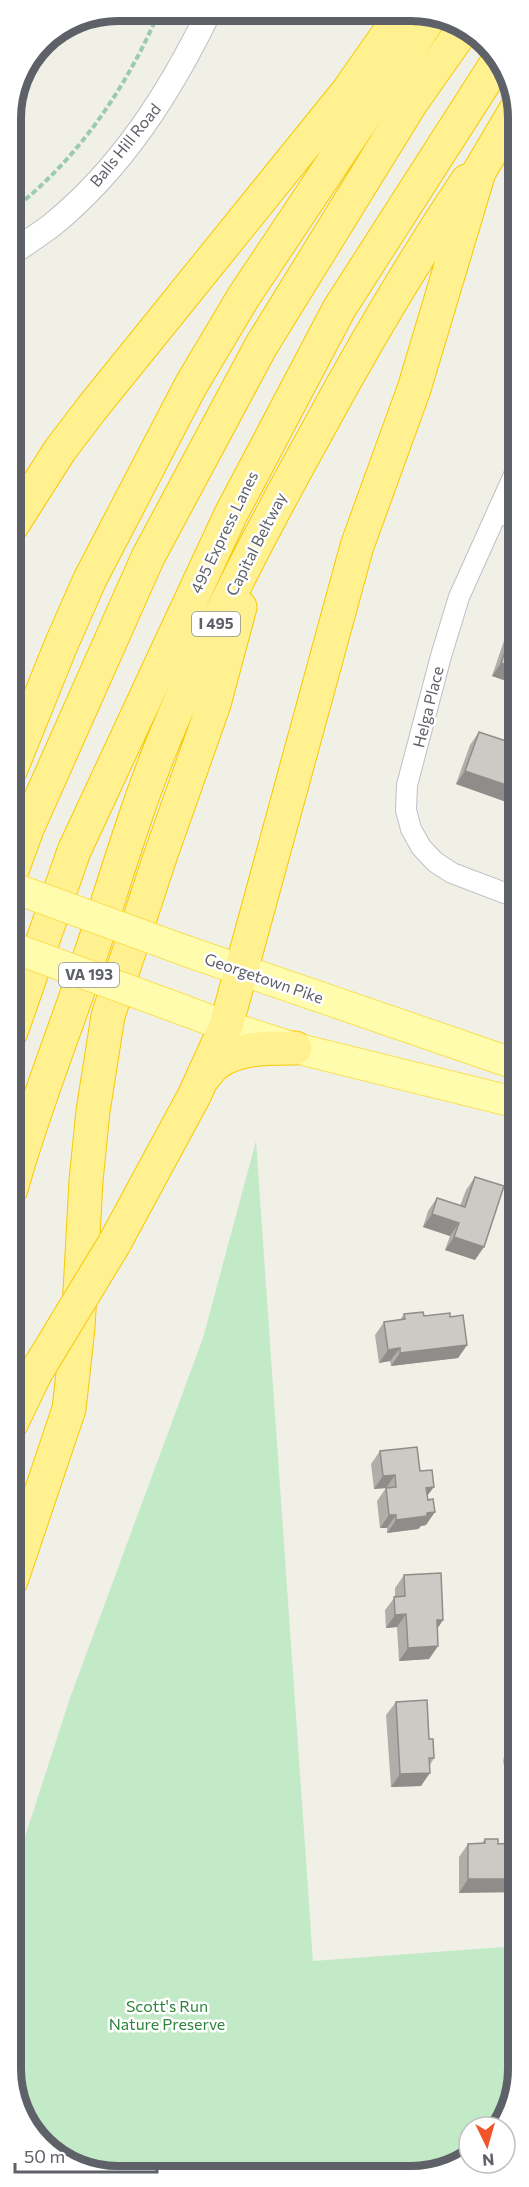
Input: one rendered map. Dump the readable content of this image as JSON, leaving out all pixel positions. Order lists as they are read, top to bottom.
{
  "streets": {
    "highway": ["495 Express Lanes", "Capital Beltway", "I 495"],
    "main road": ["VA 193", "Georgetown Pike"],
    "street": ["Balls Hill Road", "Helga Place"]
  },
  "parks": ["Scott's Run Nature Preserve"],
  "scale_bar": "50 m",
  "north": "bottom"
}
